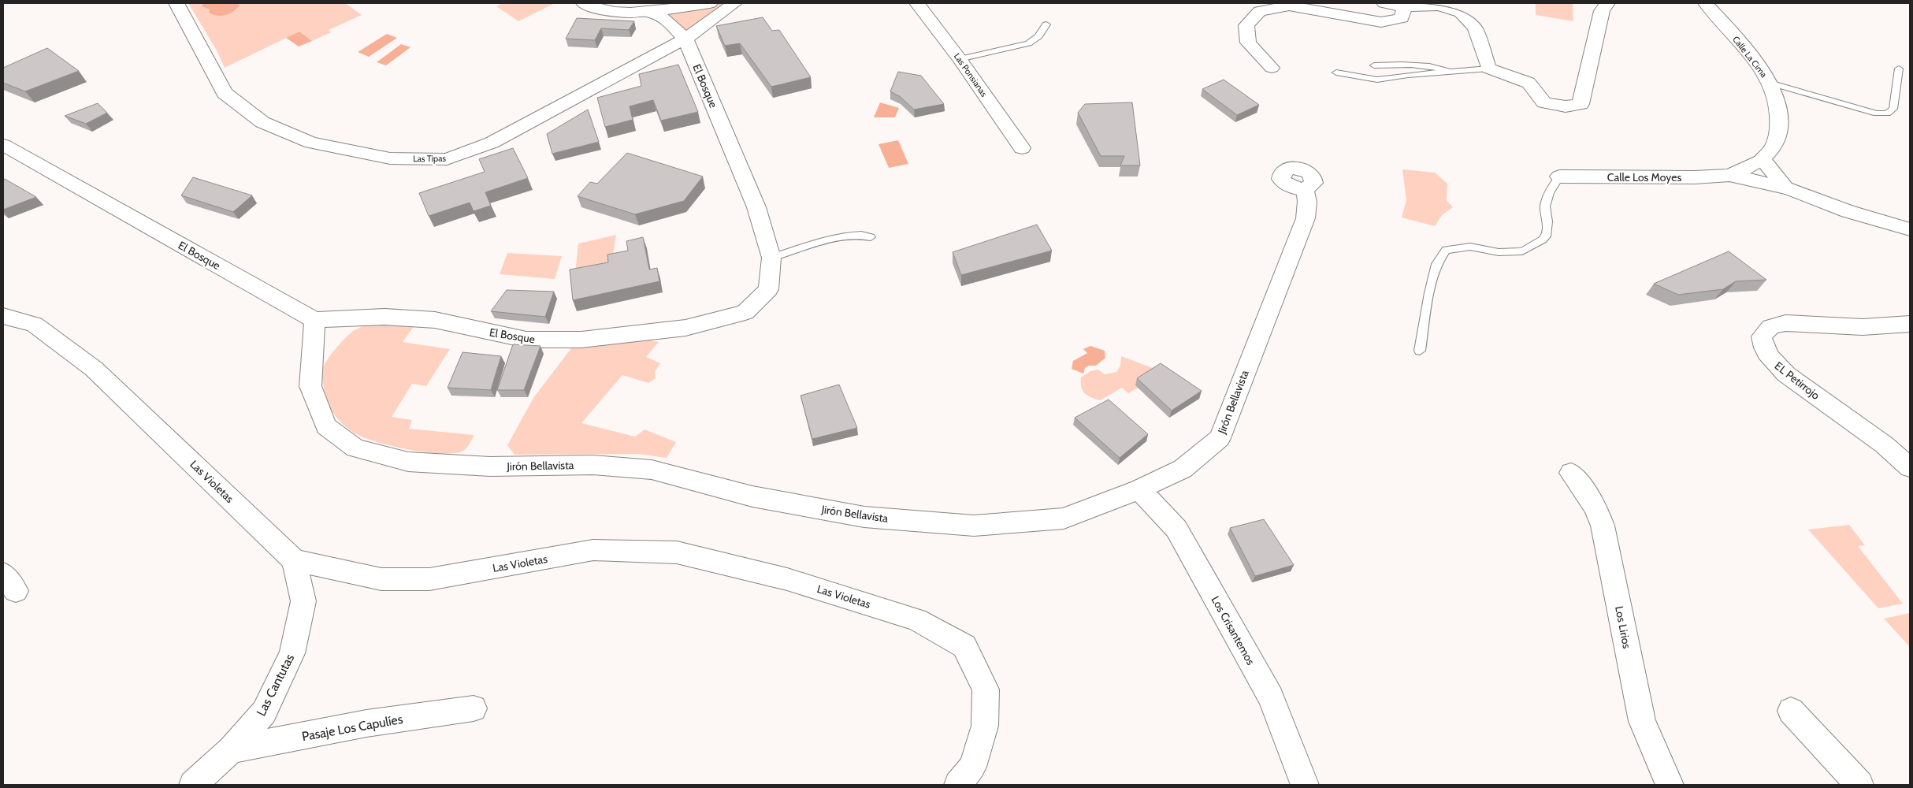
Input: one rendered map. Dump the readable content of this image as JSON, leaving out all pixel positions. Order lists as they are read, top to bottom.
{
  "streets": {
    "street": [
      "Calle La Cima",
      "Las Ponsianas",
      "El Bosque",
      "Las Tipas",
      "Calle Los Moyes",
      "EL Petirrojo",
      "Jirón Bellavista",
      "Las Violetas",
      "Los Lirios",
      "Los Crisantemos",
      "Las Cantutas",
      "Pasaje Los Capulíes"
    ]
  },
  "crossings": [
    ["Calle La Cima", "Calle Los Moyes"],
    ["El Bosque", "Las Tipas"],
    ["El Bosque", "Jirón Bellavista"],
    ["Jirón Bellavista", "Los Crisantemos"],
    ["Las Violetas", "Las Cantutas"],
    ["Las Cantutas", "Pasaje Los Capulíes"]
  ]
}
